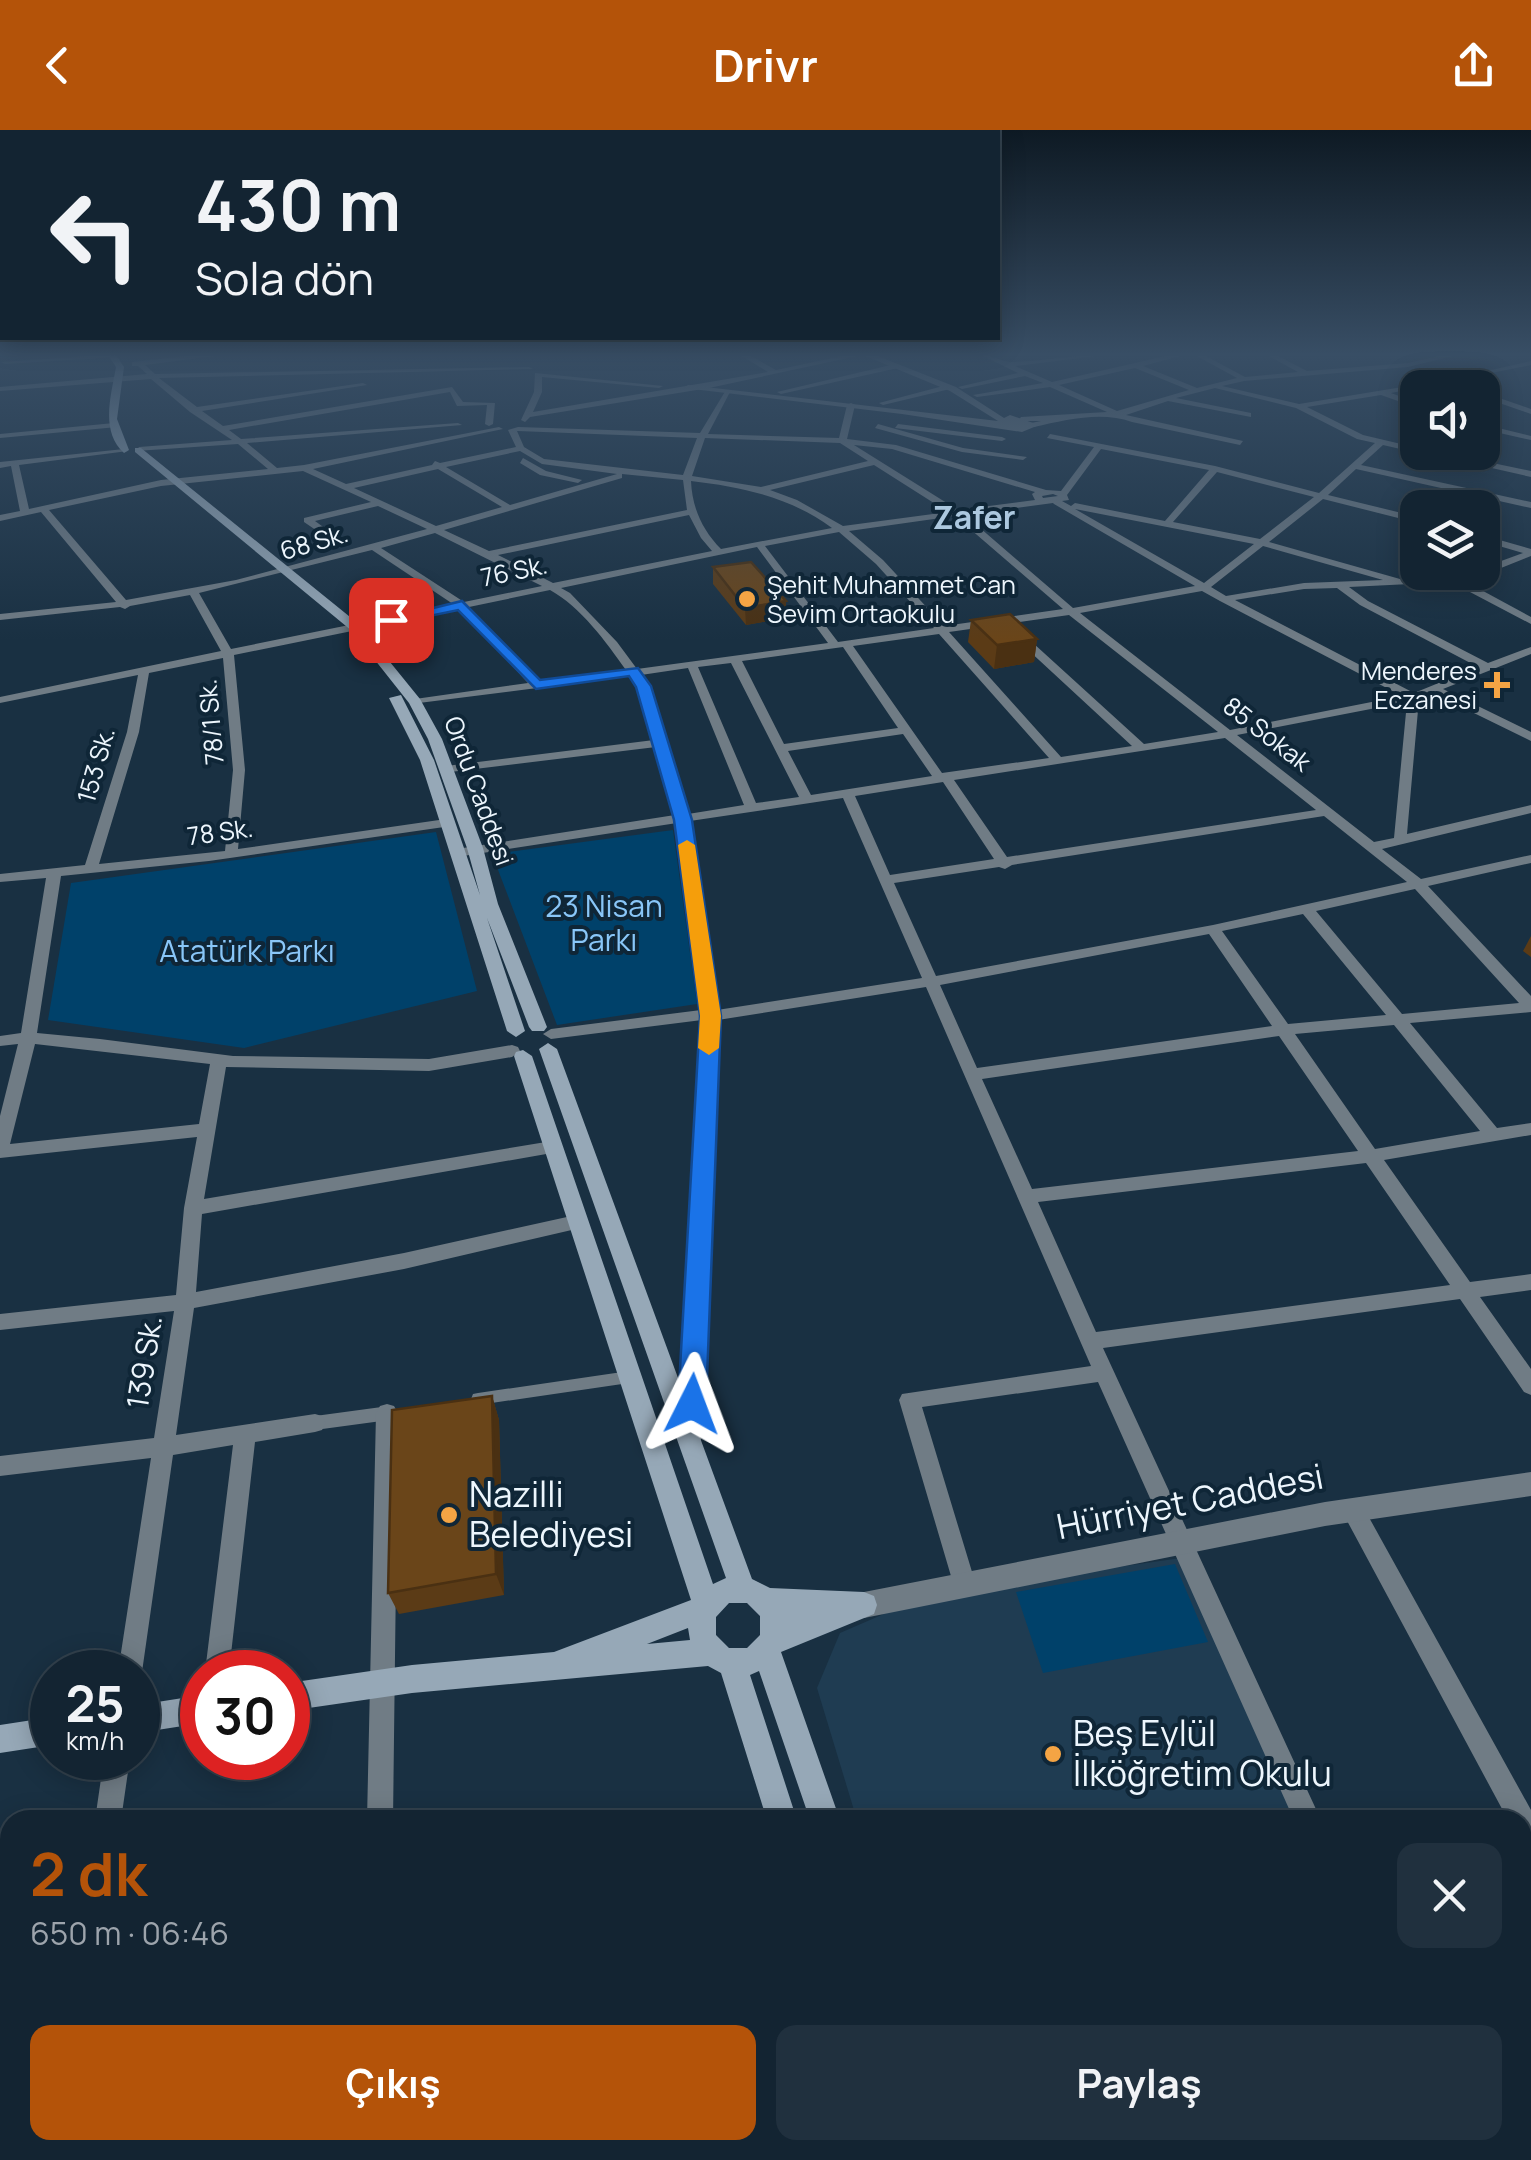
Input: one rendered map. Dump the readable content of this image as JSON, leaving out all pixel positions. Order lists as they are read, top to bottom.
{
  "streets": {
    "main road": ["Ordu Caddesi", "Hürriyet Caddesi"],
    "street": [
      "68 Sk.",
      "76 Sk.",
      "78/1 Sk.",
      "85 Sokak",
      "153 Sk.",
      "78 Sk.",
      "139 Sk."
    ]
  },
  "crossings": [
    ["68 Sk.", "78/1 Sk."],
    ["68 Sk.", "Ordu Caddesi"],
    ["76 Sk.", "78/1 Sk."],
    ["76 Sk.", "85 Sokak"],
    ["76 Sk.", "153 Sk."],
    ["76 Sk.", "Ordu Caddesi"],
    ["78/1 Sk.", "78 Sk."],
    ["153 Sk.", "78 Sk."],
    ["Ordu Caddesi", "78 Sk."],
    ["Ordu Caddesi", "Hürriyet Caddesi"]
  ],
  "districts": ["Zafer"],
  "parks": ["23 Nisan Parkı", "Atatürk Parkı"],
  "places": {
    "other": ["Şehit Muhammet Can Sevim Ortaokulu", "Nazilli Belediyesi", "Beş Eylül İlköğretim Okulu"],
    "health": ["Menderes Eczanesi"]
  },
  "page": {
    "header": "Drivr",
    "turn": ["430 m", "Sola dön"],
    "speed": "25 km/h",
    "limit": "30",
    "heading": ["2 dk", "650 m · 06:46"],
    "buttons": ["Çıkış", "Paylaş"]
  }
}
